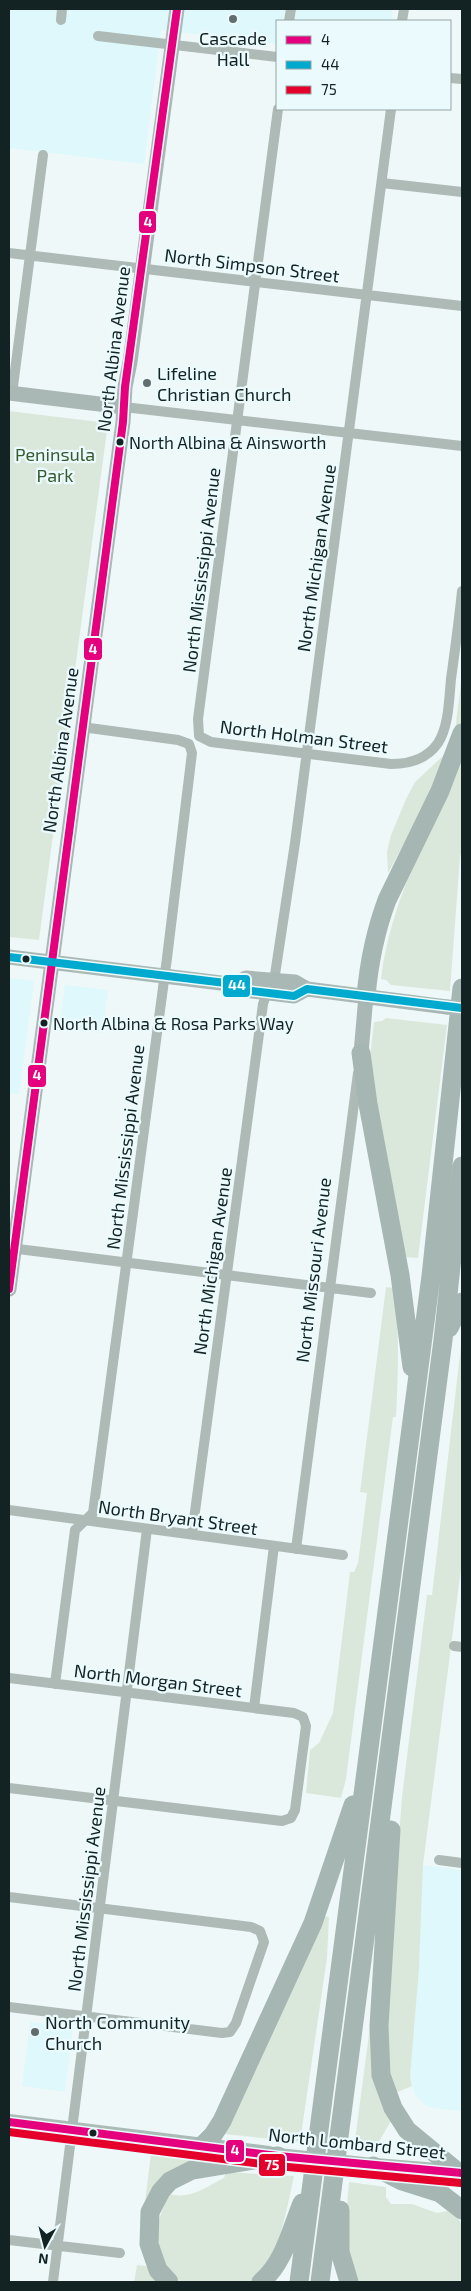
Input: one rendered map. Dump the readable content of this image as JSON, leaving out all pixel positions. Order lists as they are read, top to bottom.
{
  "streets": {
    "main road": ["North Lombard Street"],
    "street": [
      "North Simpson Street",
      "North Albina Avenue",
      "North Michigan Avenue",
      "North Mississippi Avenue",
      "North Holman Street",
      "North Missouri Avenue",
      "North Bryant Street",
      "North Morgan Street"
    ]
  },
  "crossings": [
    ["North Simpson Street", "North Albina Avenue"],
    ["North Simpson Street", "North Michigan Avenue"],
    ["North Simpson Street", "North Mississippi Avenue"],
    ["North Albina Avenue", "North Mississippi Avenue"],
    ["North Michigan Avenue", "North Holman Street"],
    ["North Michigan Avenue", "North Bryant Street"],
    ["North Mississippi Avenue", "North Holman Street"],
    ["North Mississippi Avenue", "North Bryant Street"],
    ["North Mississippi Avenue", "North Morgan Street"],
    ["North Mississippi Avenue", "North Lombard Street"],
    ["North Missouri Avenue", "North Bryant Street"]
  ],
  "parks": ["Peninsula Park"],
  "places": [
    "Cascade Hall",
    "Lifeline Christian Church",
    "North Albina & Ainsworth",
    "North Albina & Rosa Parks Way",
    "North Community Church"
  ],
  "lines": ["transit line 4", "transit line 44", "transit line 75"],
  "legend": ["4", "44", "75"],
  "north": "bottom"
}
